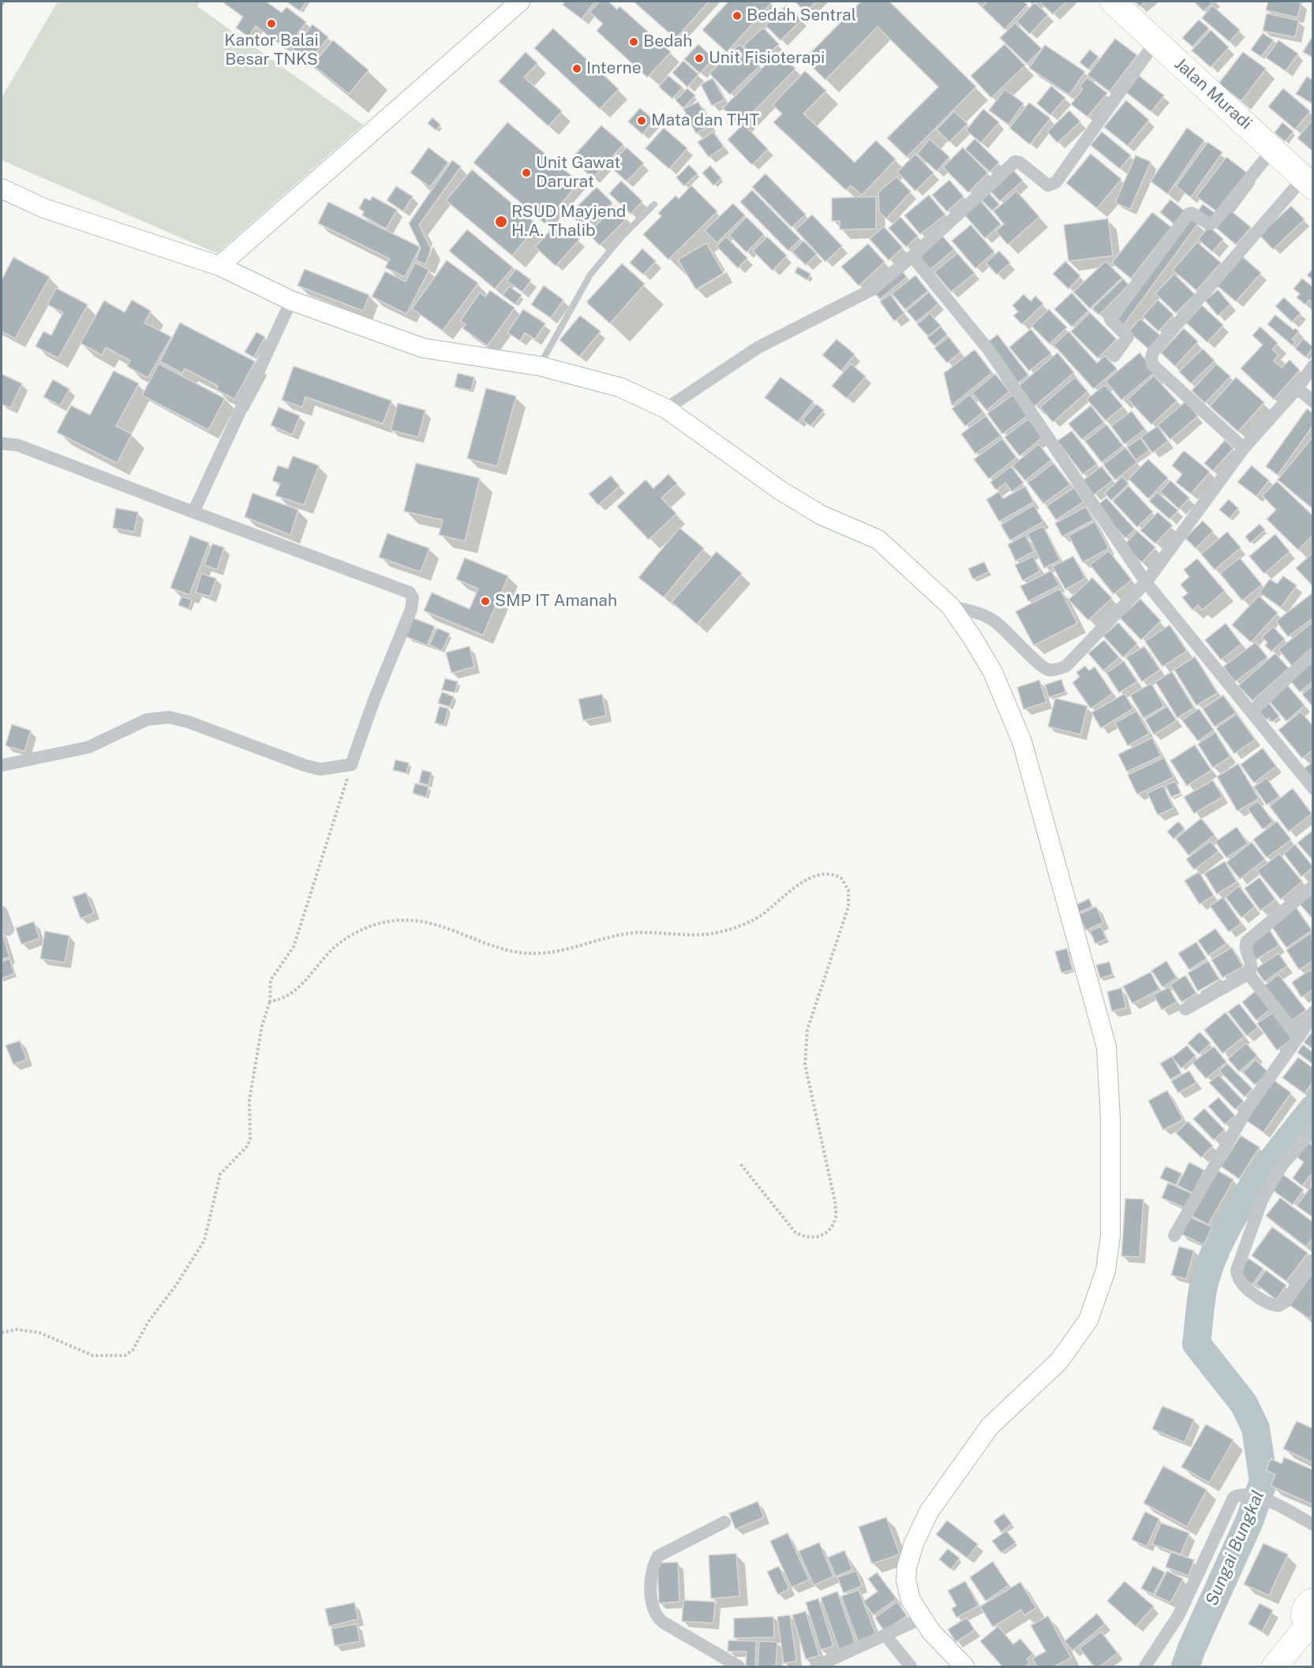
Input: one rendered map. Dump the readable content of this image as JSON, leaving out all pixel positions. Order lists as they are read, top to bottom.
{
  "streets": {
    "highway": ["Jalan Muradi"]
  },
  "water": ["Sungai Bungkal"],
  "places": [
    "Bedah Sentral",
    "Kantor Balai Besar TNKS",
    "Bedah",
    "Unit Fisioterapi",
    "Interne",
    "Mata dan THT",
    "Unit Gawat Darurat",
    "RSUD Mayjend H.A. Thalib",
    "SMP IT Amanah"
  ]
}
